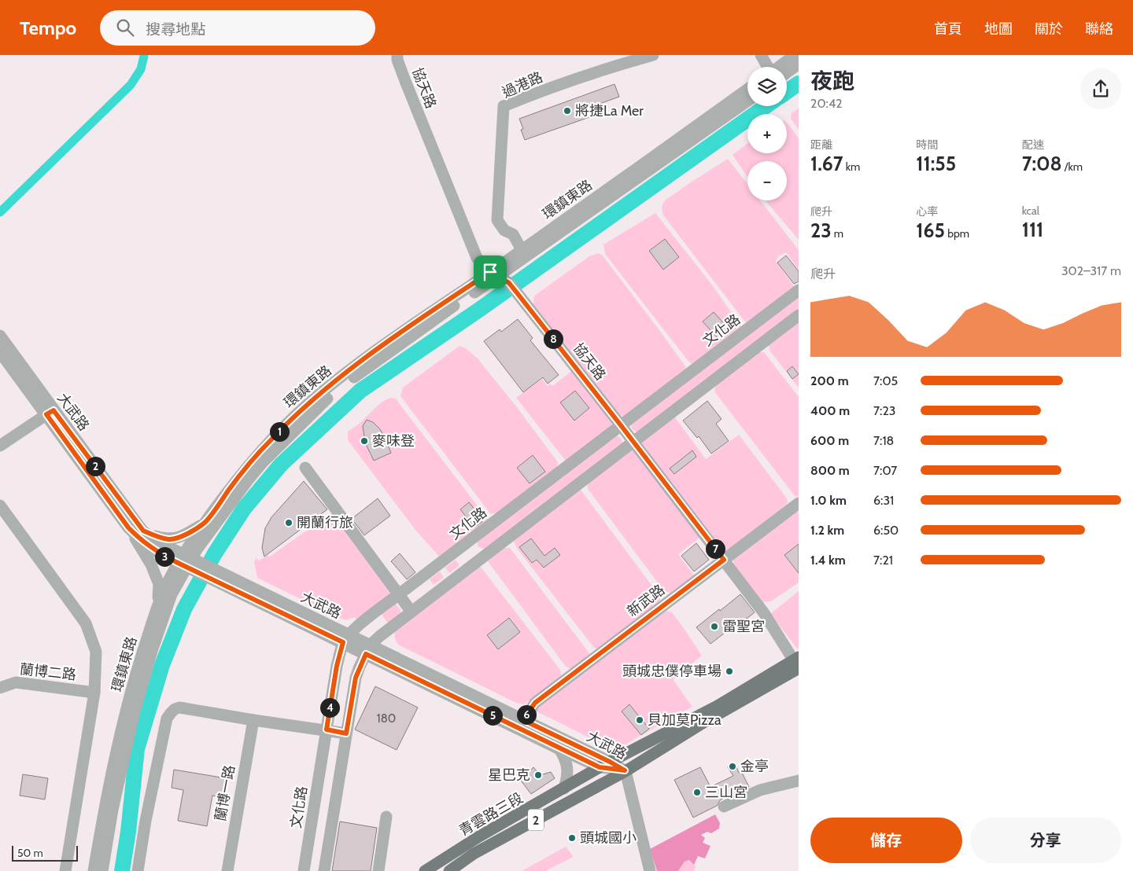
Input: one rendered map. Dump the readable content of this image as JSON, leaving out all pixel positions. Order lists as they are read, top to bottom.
{
  "streets": {
    "main road": ["青雲路三段", "2"],
    "street": [
      "過港路",
      "協天路",
      "環鎮東路",
      "文化路",
      "大武路",
      "新武路",
      "蘭博二路",
      "蘭博一路"
    ]
  },
  "crossings": [
    ["過港路", "環鎮東路"],
    ["協天路", "環鎮東路"],
    ["協天路", "文化路"],
    ["協天路", "新武路"],
    ["協天路", "青雲路三段"],
    ["環鎮東路", "大武路"],
    ["文化路", "大武路"],
    ["大武路", "新武路"],
    ["大武路", "青雲路三段"]
  ],
  "places": [
    "將捷La Mer",
    "麥味登",
    "開蘭行旅",
    "雷聖宮",
    "頭城忠僕停車場",
    "貝加莫Pizza",
    "金亭",
    "星巴克",
    "三山宮",
    "頭城國小"
  ],
  "house_numbers": ["180"],
  "scale_bar": "50 m",
  "page": {
    "header": "Tempo",
    "search": "搜尋地點",
    "nav": [
      "首頁",
      "地圖",
      "關於",
      "聯絡"
    ],
    "heading": ["夜跑", "20:42"],
    "map_buttons": ["+", "−"],
    "stats": [
      ["距離", "1.67 km"],
      ["時間", "11:55"],
      ["配速", "7:08 /km"],
      ["爬升", "23 m"],
      ["心率", "165 bpm"],
      ["kcal", "111"]
    ],
    "chart": ["爬升", "302–317 m"],
    "pins": [
      "8",
      "1",
      "2",
      "7",
      "3",
      "4",
      "6",
      "5"
    ],
    "list": [
      {
        "name": "200 m",
        "note": "7:05"
      },
      {
        "name": "400 m",
        "note": "7:23"
      },
      {
        "name": "600 m",
        "note": "7:18"
      },
      {
        "name": "800 m",
        "note": "7:07"
      },
      {
        "name": "1.0 km",
        "note": "6:31"
      },
      {
        "name": "1.2 km",
        "note": "6:50"
      },
      {
        "name": "1.4 km",
        "note": "7:21"
      }
    ],
    "buttons": ["儲存", "分享"],
    "scale": "50 m"
  }
}
